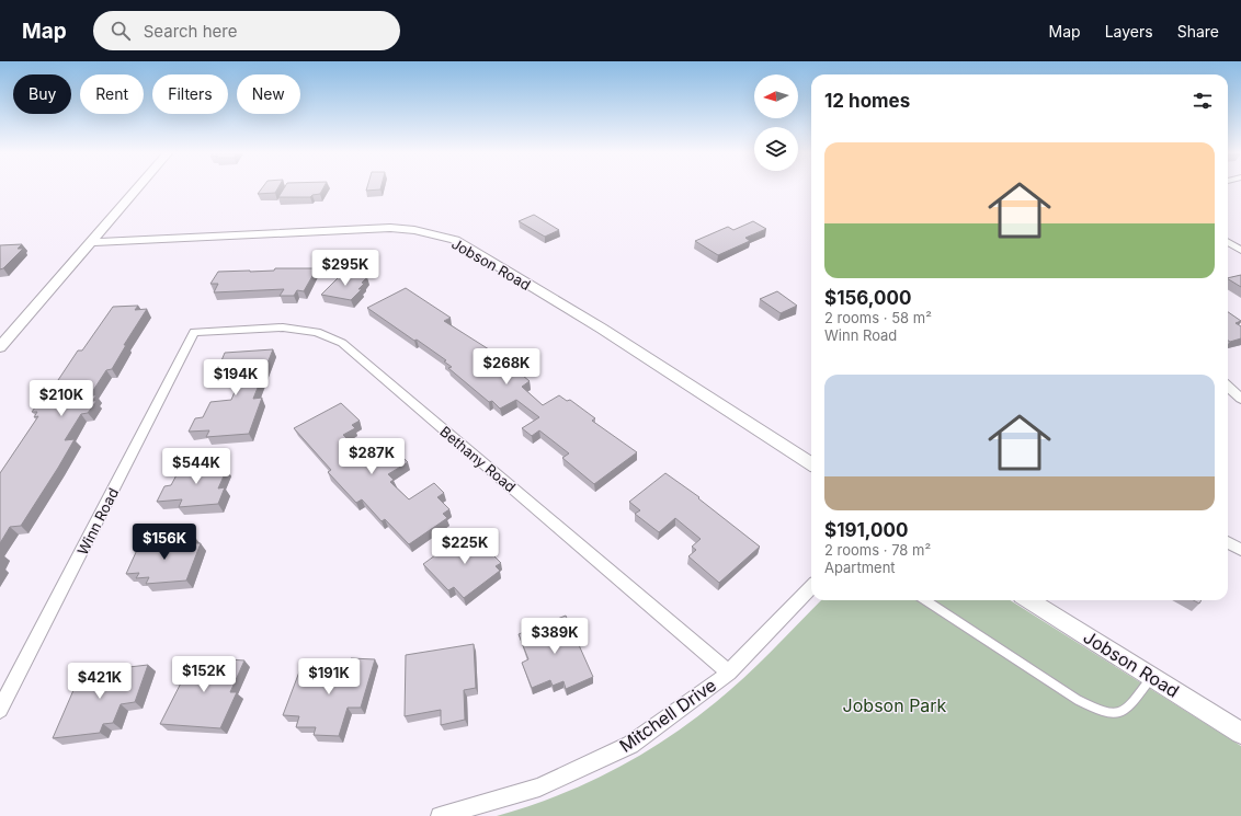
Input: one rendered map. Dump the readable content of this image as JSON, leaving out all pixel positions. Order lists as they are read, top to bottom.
{
  "streets": {
    "street": [
      "Jobson Road",
      "Bethany Road",
      "Winn Road",
      "Mitchell Drive"
    ]
  },
  "crossings": [
    ["Bethany Road", "Winn Road"],
    ["Bethany Road", "Mitchell Drive"]
  ],
  "parks": ["Jobson Park"],
  "north": "left",
  "page": {
    "header": "Map",
    "search": "Search here",
    "nav": ["Map", "Layers", "Share"],
    "chip": [
      "Buy",
      "Rent",
      "Filters",
      "New"
    ],
    "heading": "12 homes",
    "list": [
      {
        "name": "$156,000",
        "note": "2 rooms · 58 m² · Winn Road"
      },
      {
        "name": "$191,000",
        "note": "2 rooms · 78 m² · Apartment"
      }
    ],
    "price": [
      "$295K",
      "$268K",
      "$194K",
      "$210K",
      "$287K",
      "$544K",
      "$156K",
      "$225K",
      "$389K",
      "$152K",
      "$191K",
      "$421K"
    ]
  }
}
